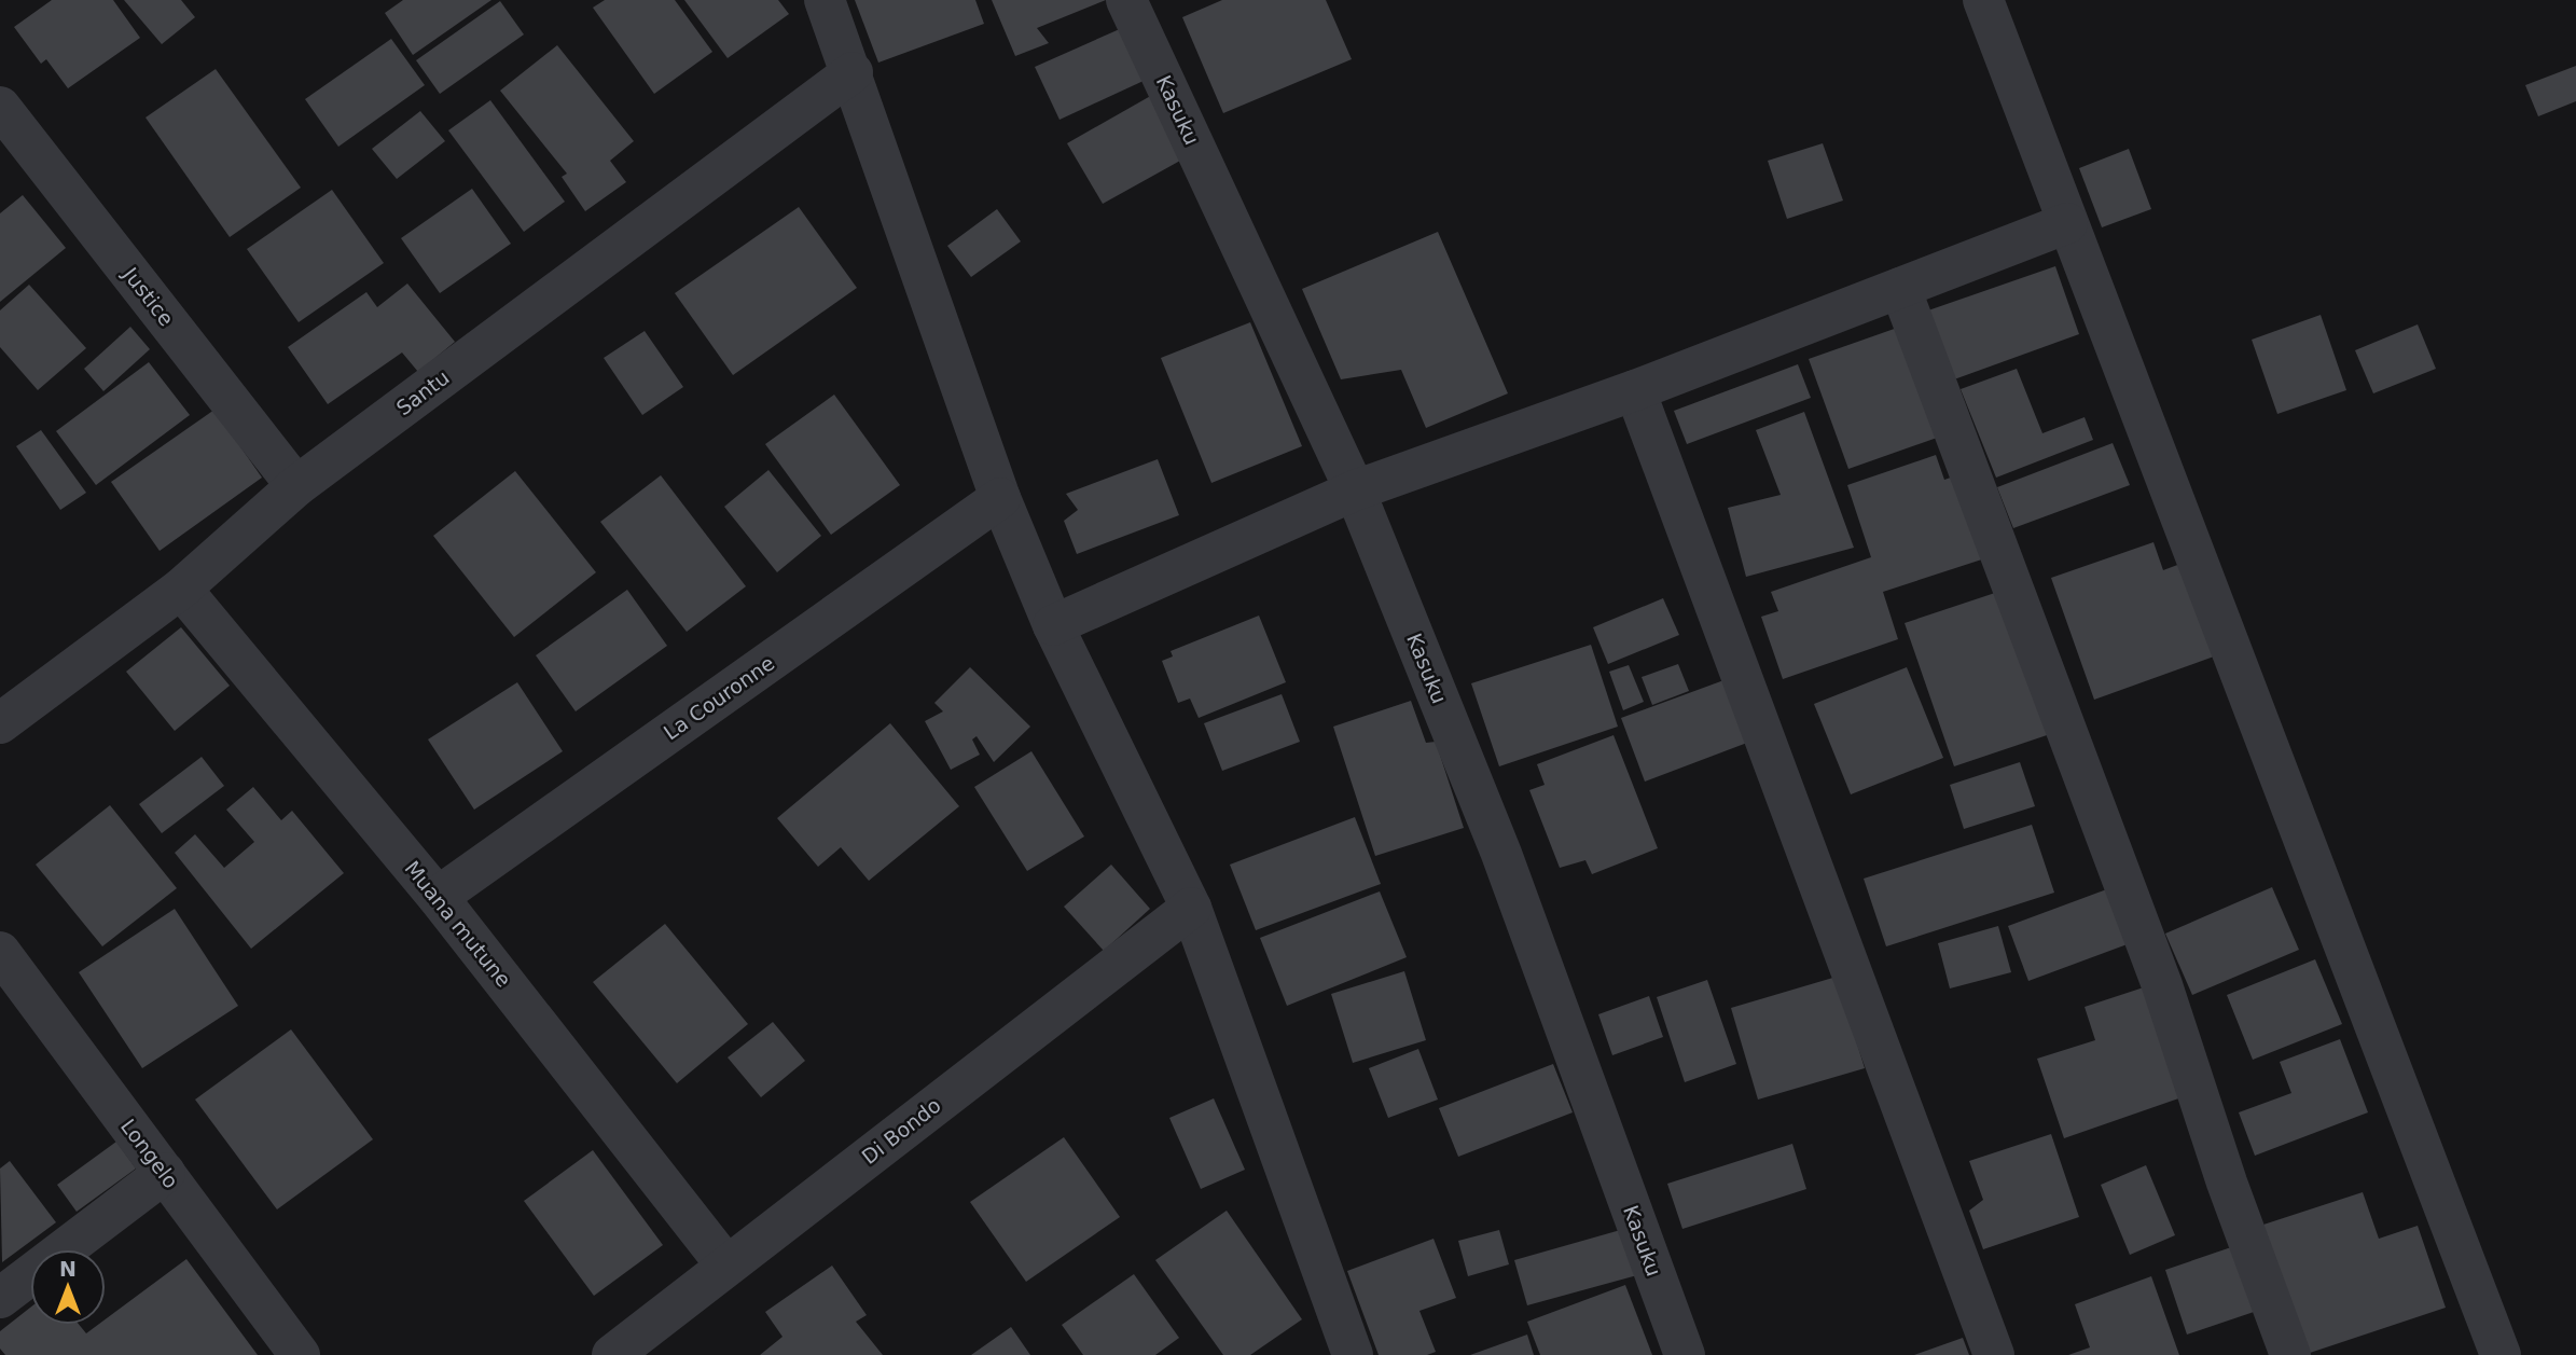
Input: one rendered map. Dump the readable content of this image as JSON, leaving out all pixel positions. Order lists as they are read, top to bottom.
{
  "streets": {
    "street": [
      "Kasuku",
      "Justice",
      "Santu",
      "La Couronne",
      "Muana mutune",
      "Di Bondo",
      "Longelo"
    ]
  },
  "crossings": [
    ["Justice", "Santu"],
    ["Santu", "Muana mutune"],
    ["La Couronne", "Muana mutune"],
    ["Muana mutune", "Di Bondo"]
  ],
  "north": "top"
}
